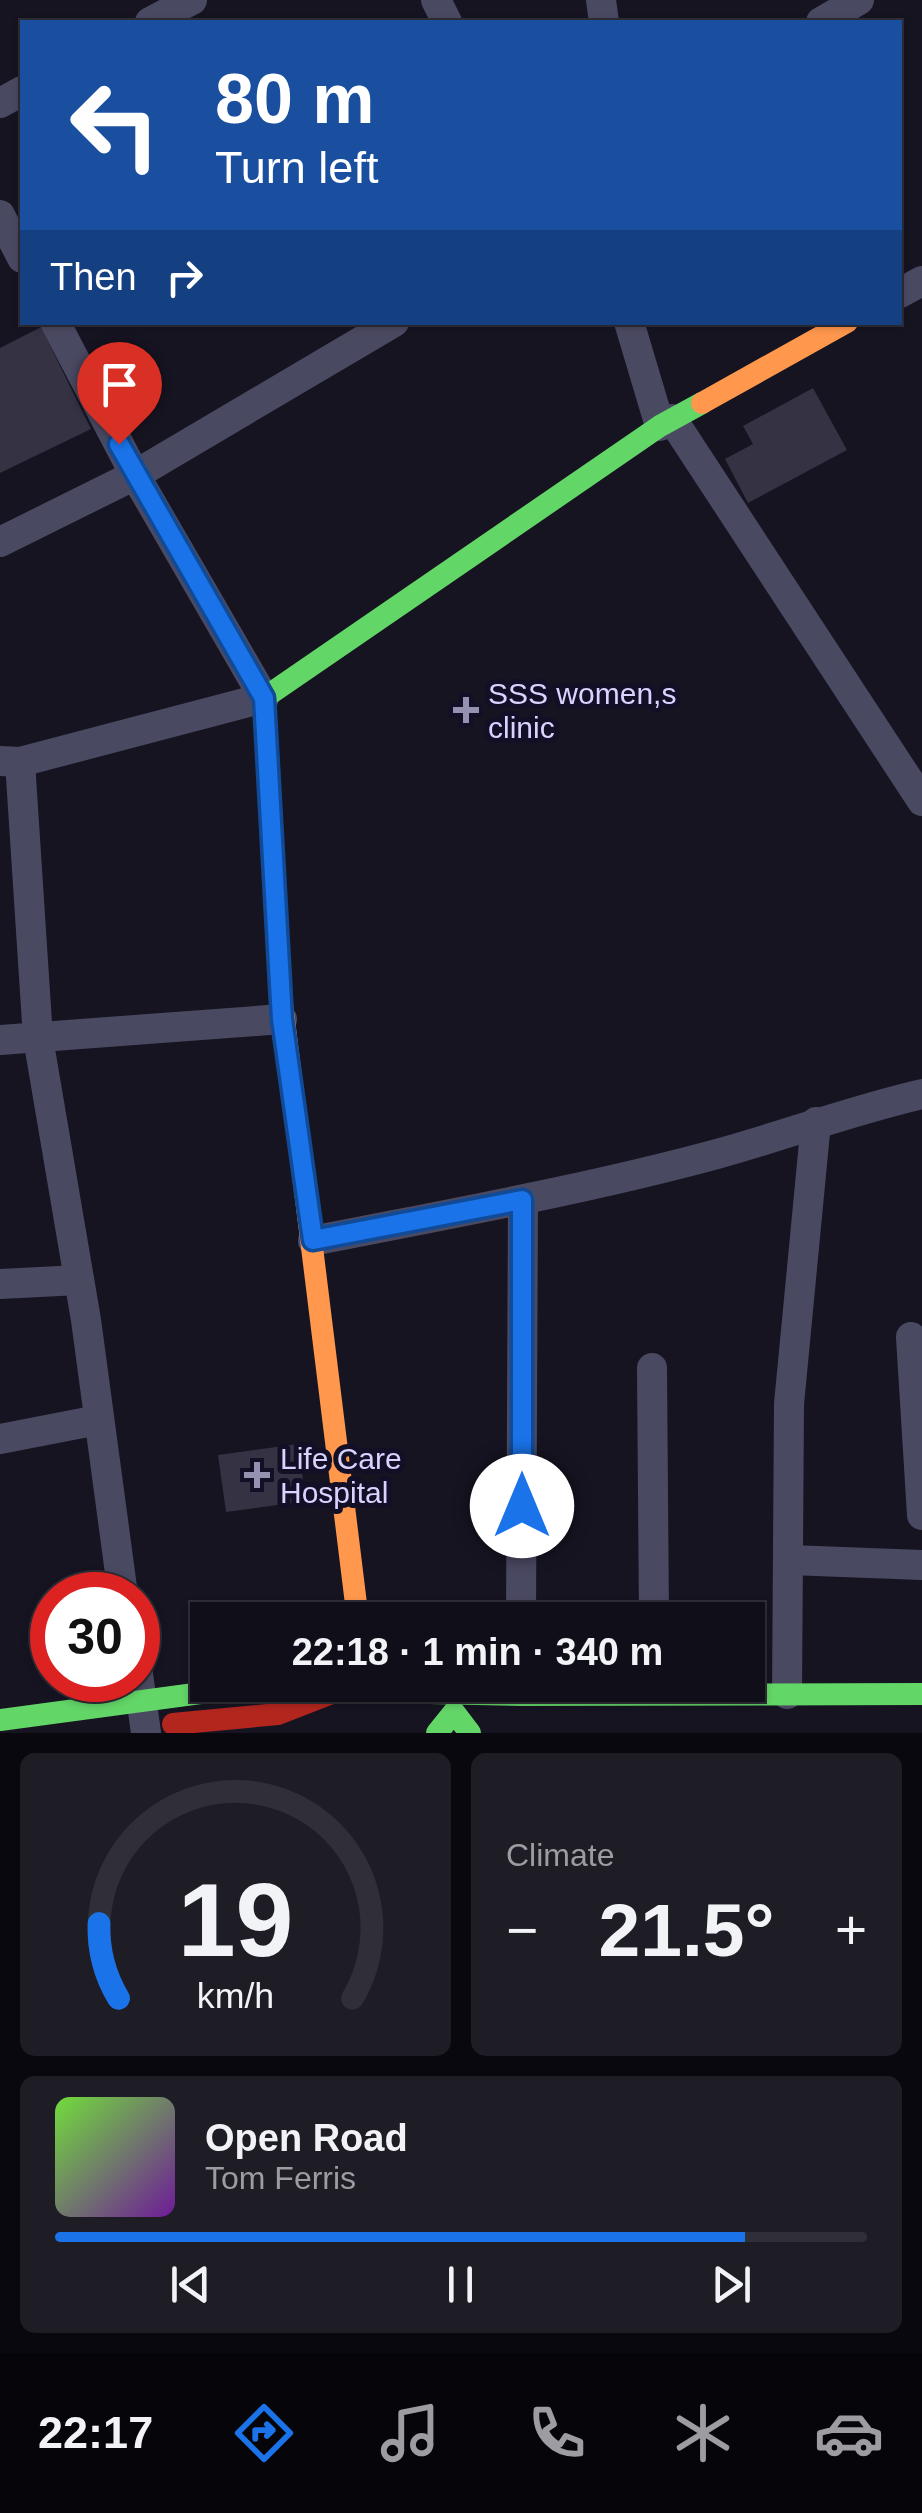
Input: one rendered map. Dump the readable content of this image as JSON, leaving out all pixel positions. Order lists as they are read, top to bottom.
{
  "places": {
    "health": ["SSS women,s clinic", "Life Care Hospital"]
  },
  "page": {
    "turn": ["80 m", "Turn left"],
    "then": "Then",
    "limit": "30",
    "trip": "22:18 · 1 min · 340 m",
    "tile": "Climate",
    "heat": ["−", "21.5°", "+"],
    "song": ["Open Road", "Tom Ferris"],
    "tabs": "22:17",
    "gauge": ["19", "km/h"]
  }
}
